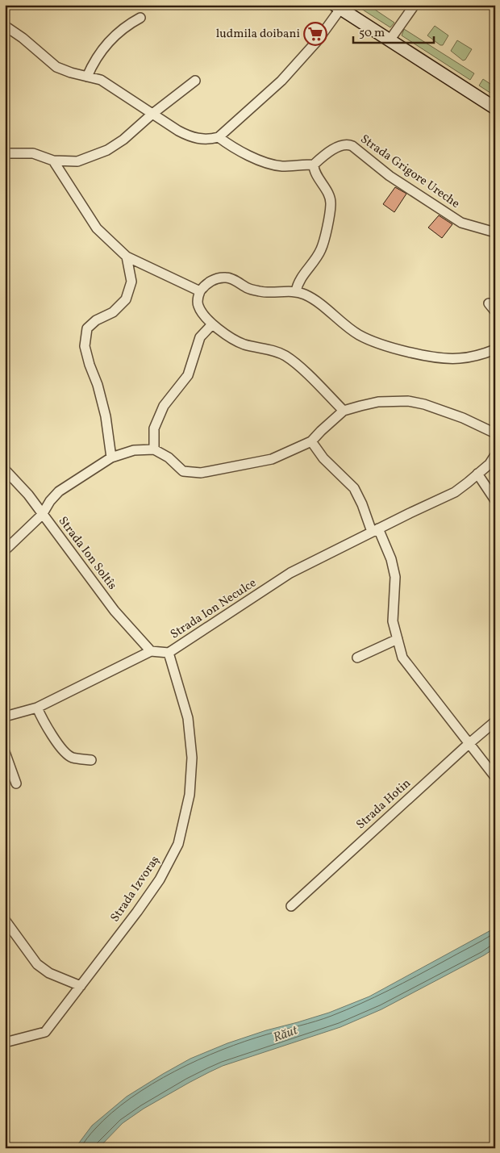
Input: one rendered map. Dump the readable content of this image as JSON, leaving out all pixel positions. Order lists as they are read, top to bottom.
{
  "streets": {
    "street": [
      "Strada Grigore Ureche",
      "Strada Ion Soltîs",
      "Strada Ion Neculce",
      "Strada Hotin",
      "Strada Izvoraș"
    ]
  },
  "crossings": [
    ["Strada Ion Soltîs", "Strada Ion Neculce"],
    ["Strada Ion Neculce", "Strada Izvoraș"]
  ],
  "water": ["Răut"],
  "places": {
    "supermarket": ["ludmila doibani"]
  },
  "scale_bar": "50 m"
}
